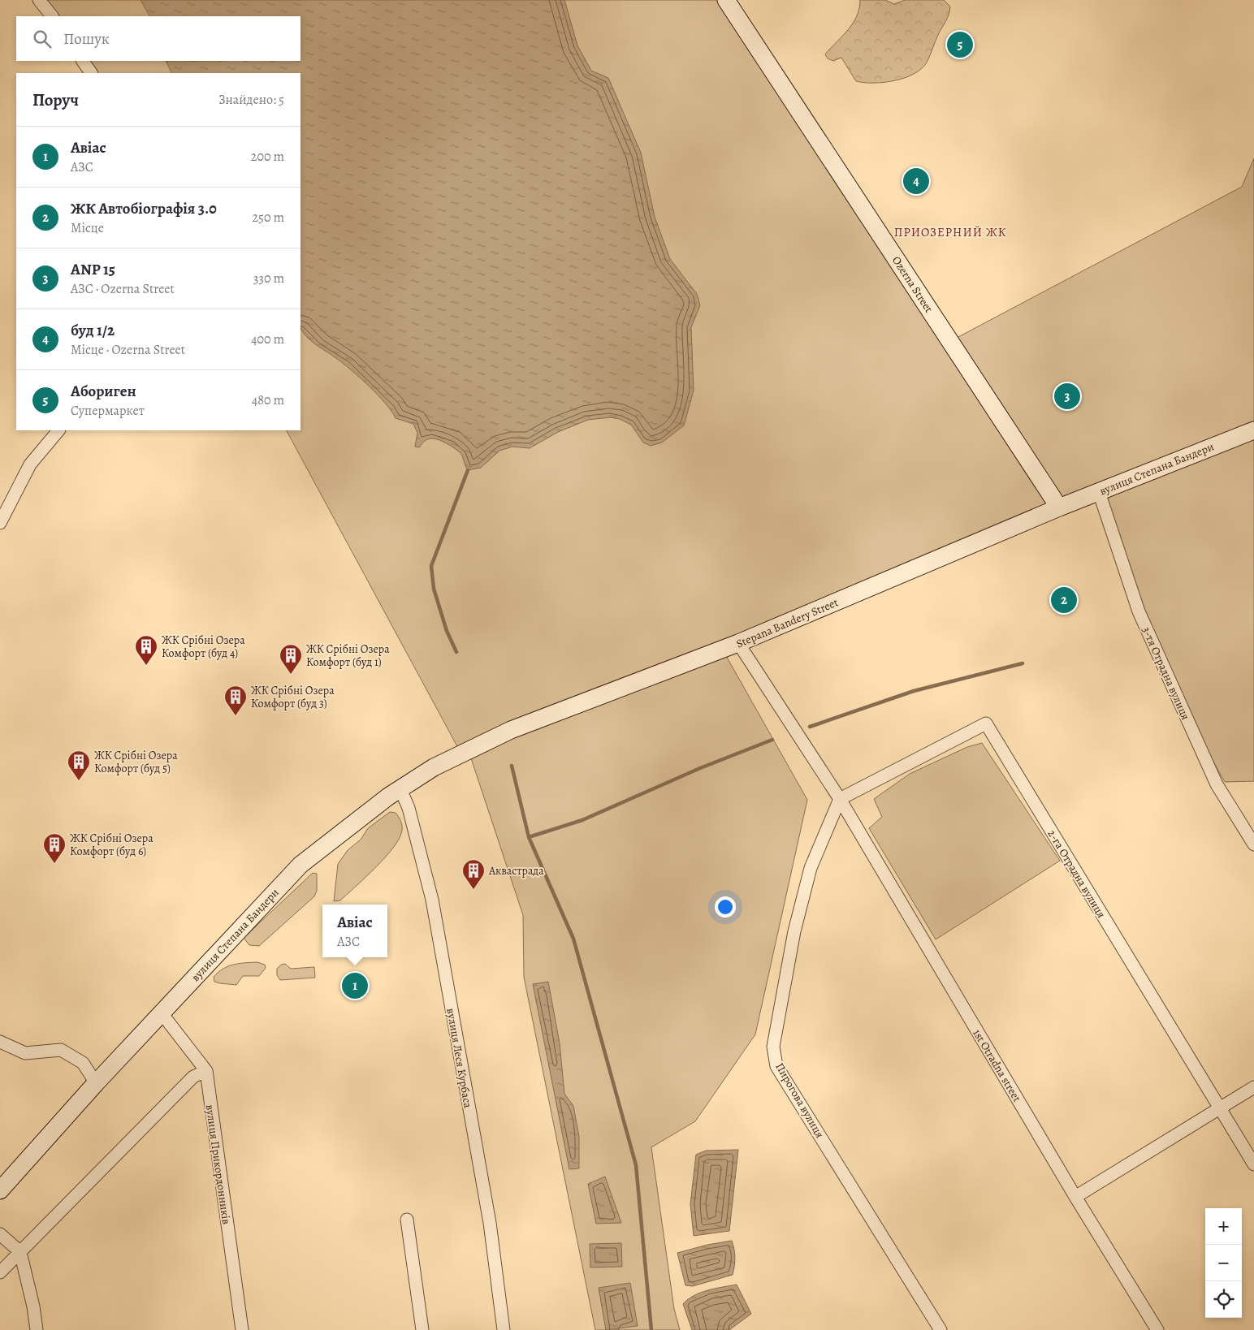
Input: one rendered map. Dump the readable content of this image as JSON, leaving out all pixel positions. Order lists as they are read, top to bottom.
{
  "streets": {
    "main road": ["Ozerna Street", "вулиця Степана Бандери", "Stepana Bandery Street"],
    "street": [
      "3-тя Отрадна вулиця",
      "2-га Отрадна вулиця",
      "вулиця Леся Курбаса",
      "1st Otradna street",
      "Пирогова вулиця",
      "вулиця Прикордонників"
    ]
  },
  "crossings": [
    ["Ozerna Street", "вулиця Степана Бандери"],
    ["Ozerna Street", "Stepana Bandery Street"],
    ["вулиця Степана Бандери", "Stepana Bandery Street"],
    ["вулиця Степана Бандери", "3-тя Отрадна вулиця"],
    ["вулиця Степана Бандери", "вулиця Леся Курбаса"],
    ["вулиця Степана Бандери", "вулиця Прикордонників"],
    ["Stepana Bandery Street", "вулиця Леся Курбаса"],
    ["Stepana Bandery Street", "1st Otradna street"],
    ["2-га Отрадна вулиця", "1st Otradna street"],
    ["2-га Отрадна вулиця", "Пирогова вулиця"],
    ["1st Otradna street", "Пирогова вулиця"]
  ],
  "districts": ["ПРИОЗЕРНИЙ ЖК"],
  "places": {
    "building": [
      "ЖК Срібні Озера Комфорт (буд 4)",
      "ЖК Срібні Озера Комфорт (буд 1)",
      "ЖК Срібні Озера Комфорт (буд 3)",
      "ЖК Срібні Озера Комфорт (буд 5)",
      "ЖК Срібні Озера Комфорт (буд 6)",
      "Аквастрада"
    ]
  },
  "page": {
    "search": "Пошук",
    "pins": [
      "5",
      "4",
      "3",
      "2",
      "1"
    ],
    "heading": ["Поруч", "Знайдено: 5"],
    "list": [
      {
        "mark": "1",
        "name": "Авіас",
        "note": "АЗС",
        "value": "200 m"
      },
      {
        "mark": "2",
        "name": "ЖК Автобіографія 3.0",
        "note": "Місце",
        "value": "250 m"
      },
      {
        "mark": "3",
        "name": "ANP 15",
        "note": "АЗС · Ozerna Street",
        "value": "330 m"
      },
      {
        "mark": "4",
        "name": "буд 1/2",
        "note": "Місце · Ozerna Street",
        "value": "400 m"
      },
      {
        "mark": "5",
        "name": "Абориген",
        "note": "Супермаркет",
        "value": "480 m"
      }
    ],
    "popup": ["Авіас", "АЗС"],
    "map_buttons": ["+", "−"]
  }
}
